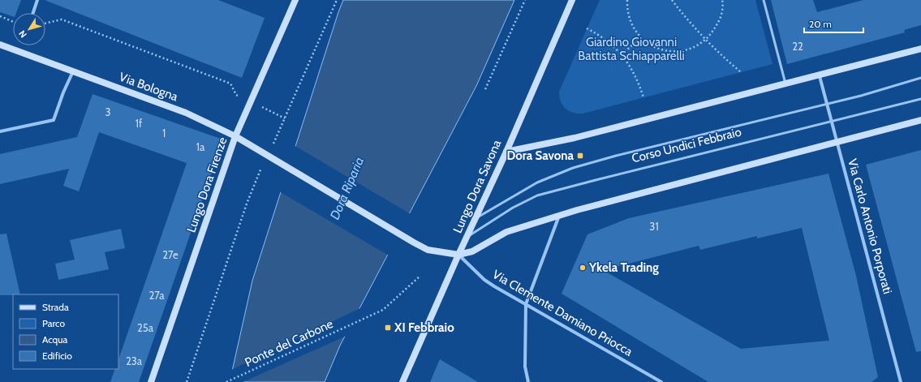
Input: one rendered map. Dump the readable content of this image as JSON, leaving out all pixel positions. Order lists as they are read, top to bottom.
{
  "streets": {
    "street": [
      "Via Bologna",
      "Lungo Dora Firenze",
      "Lungo Dora Savona",
      "Via Carlo Antonio Porporati",
      "Via Clemente Damiano Priocca"
    ],
    "lane": ["Corso Undici Febbraio"],
    "path": ["Ponte del Carbone"]
  },
  "crossings": [
    ["Via Bologna", "Lungo Dora Firenze"],
    ["Via Bologna", "Lungo Dora Savona"],
    ["Via Bologna", "Via Clemente Damiano Priocca"],
    ["Corso Undici Febbraio", "Lungo Dora Savona"],
    ["Corso Undici Febbraio", "Via Carlo Antonio Porporati"],
    ["Lungo Dora Savona", "Via Clemente Damiano Priocca"]
  ],
  "water": ["Dora Riparia"],
  "parks": ["Giardino Giovanni Battista Schiapparelli"],
  "places": {
    "transit": ["Dora Savona", "XI Febbraio"],
    "other": ["Ykela Trading"]
  },
  "house_numbers": [
    "22",
    "3",
    "1f",
    "1",
    "1a",
    "31",
    "27e",
    "27a",
    "25a",
    "23a"
  ],
  "legend": [
    "Strada",
    "Parco",
    "Acqua",
    "Edificio"
  ],
  "scale_bar": "20 m",
  "north": "bottom left"
}
